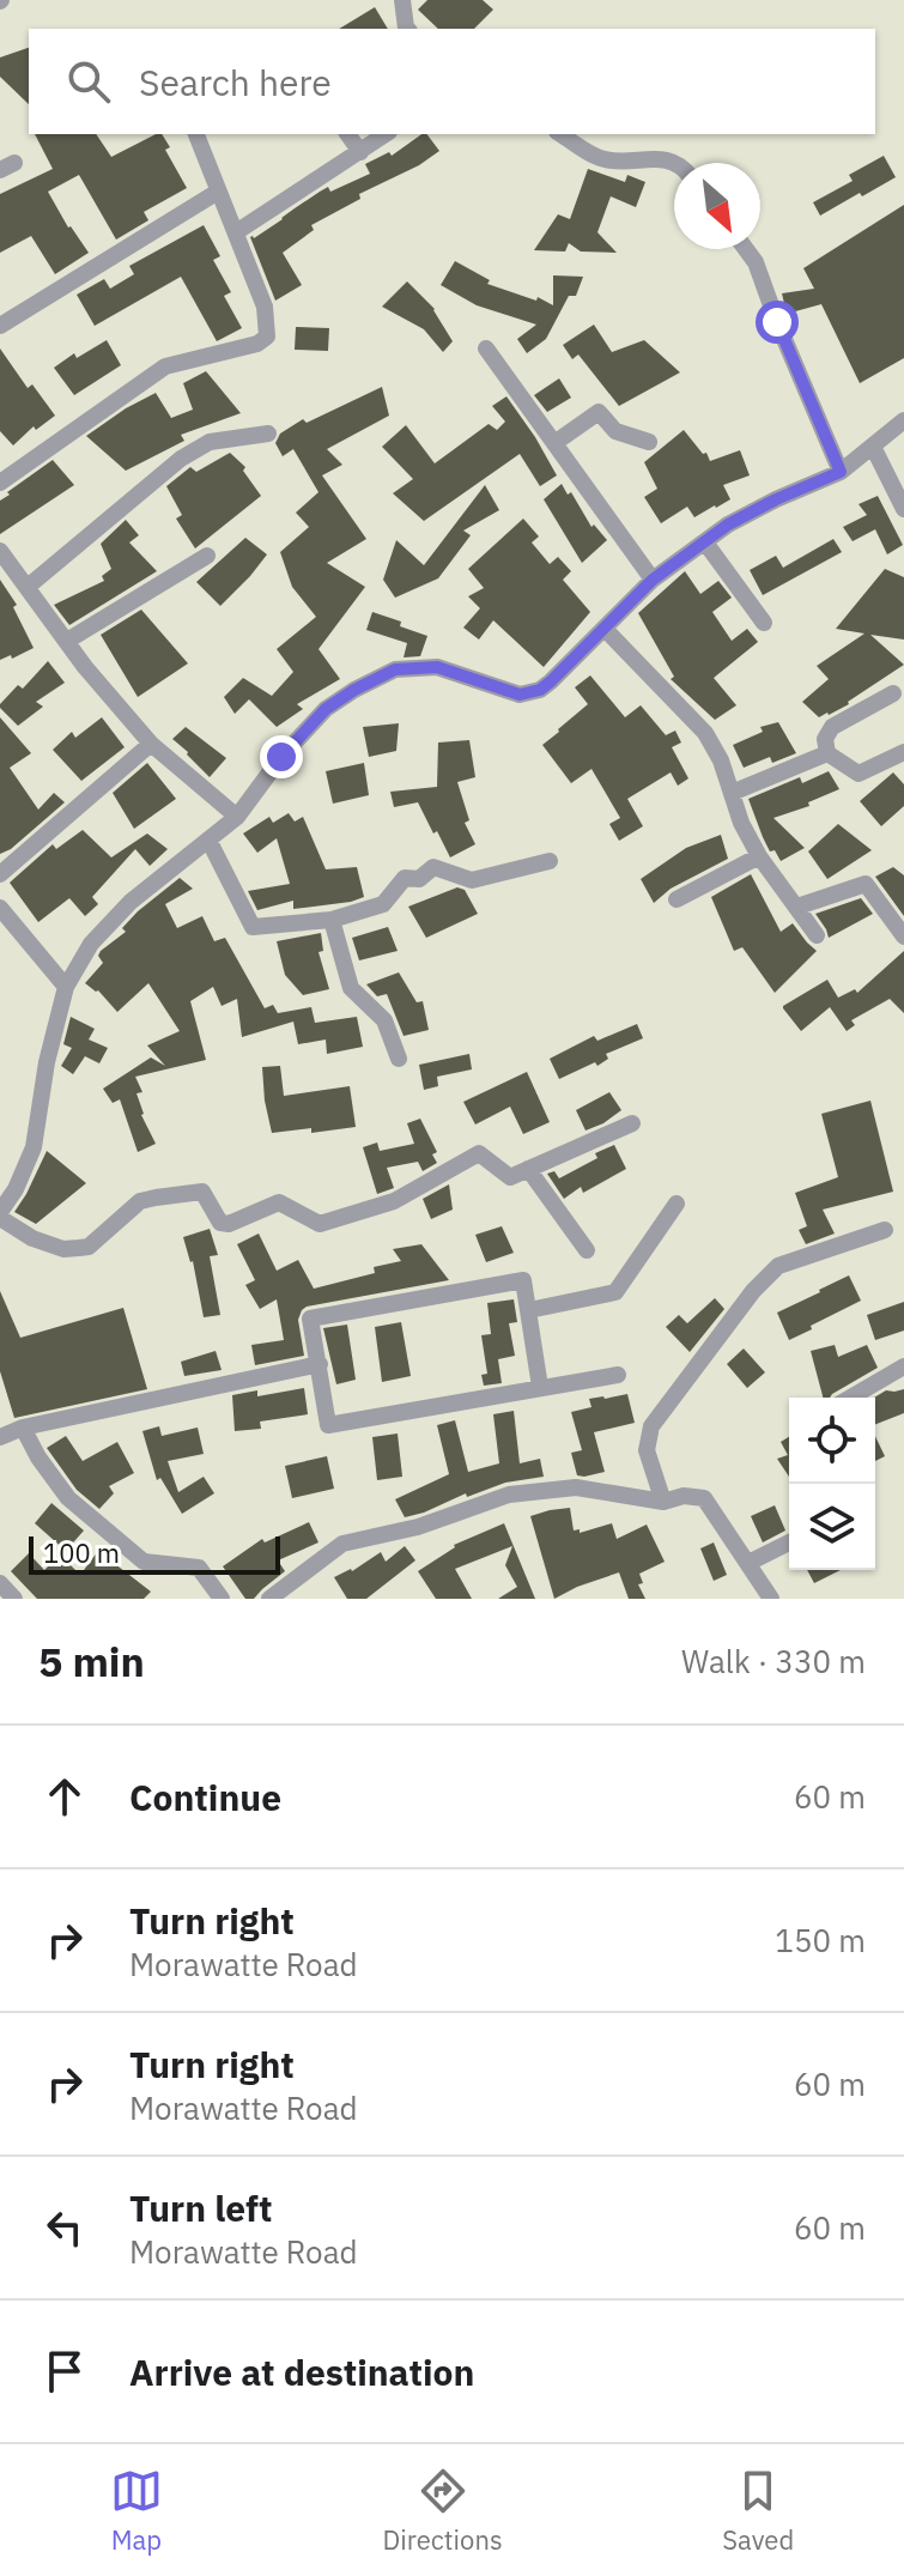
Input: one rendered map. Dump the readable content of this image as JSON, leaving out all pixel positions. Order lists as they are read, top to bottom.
{
  "scale_bar": "100 m",
  "north": "bottom right",
  "page": {
    "search": "Search here",
    "scale": "100 m",
    "heading": ["5 min", "Walk · 330 m"],
    "list": [
      ["Continue", "60 m"],
      ["Turn right", "Morawatte Road", "150 m"],
      ["Turn right", "Morawatte Road", "60 m"],
      ["Turn left", "Morawatte Road", "60 m"],
      "Arrive at destination"
    ],
    "nav": ["Map", "Directions", "Saved"]
  }
}
